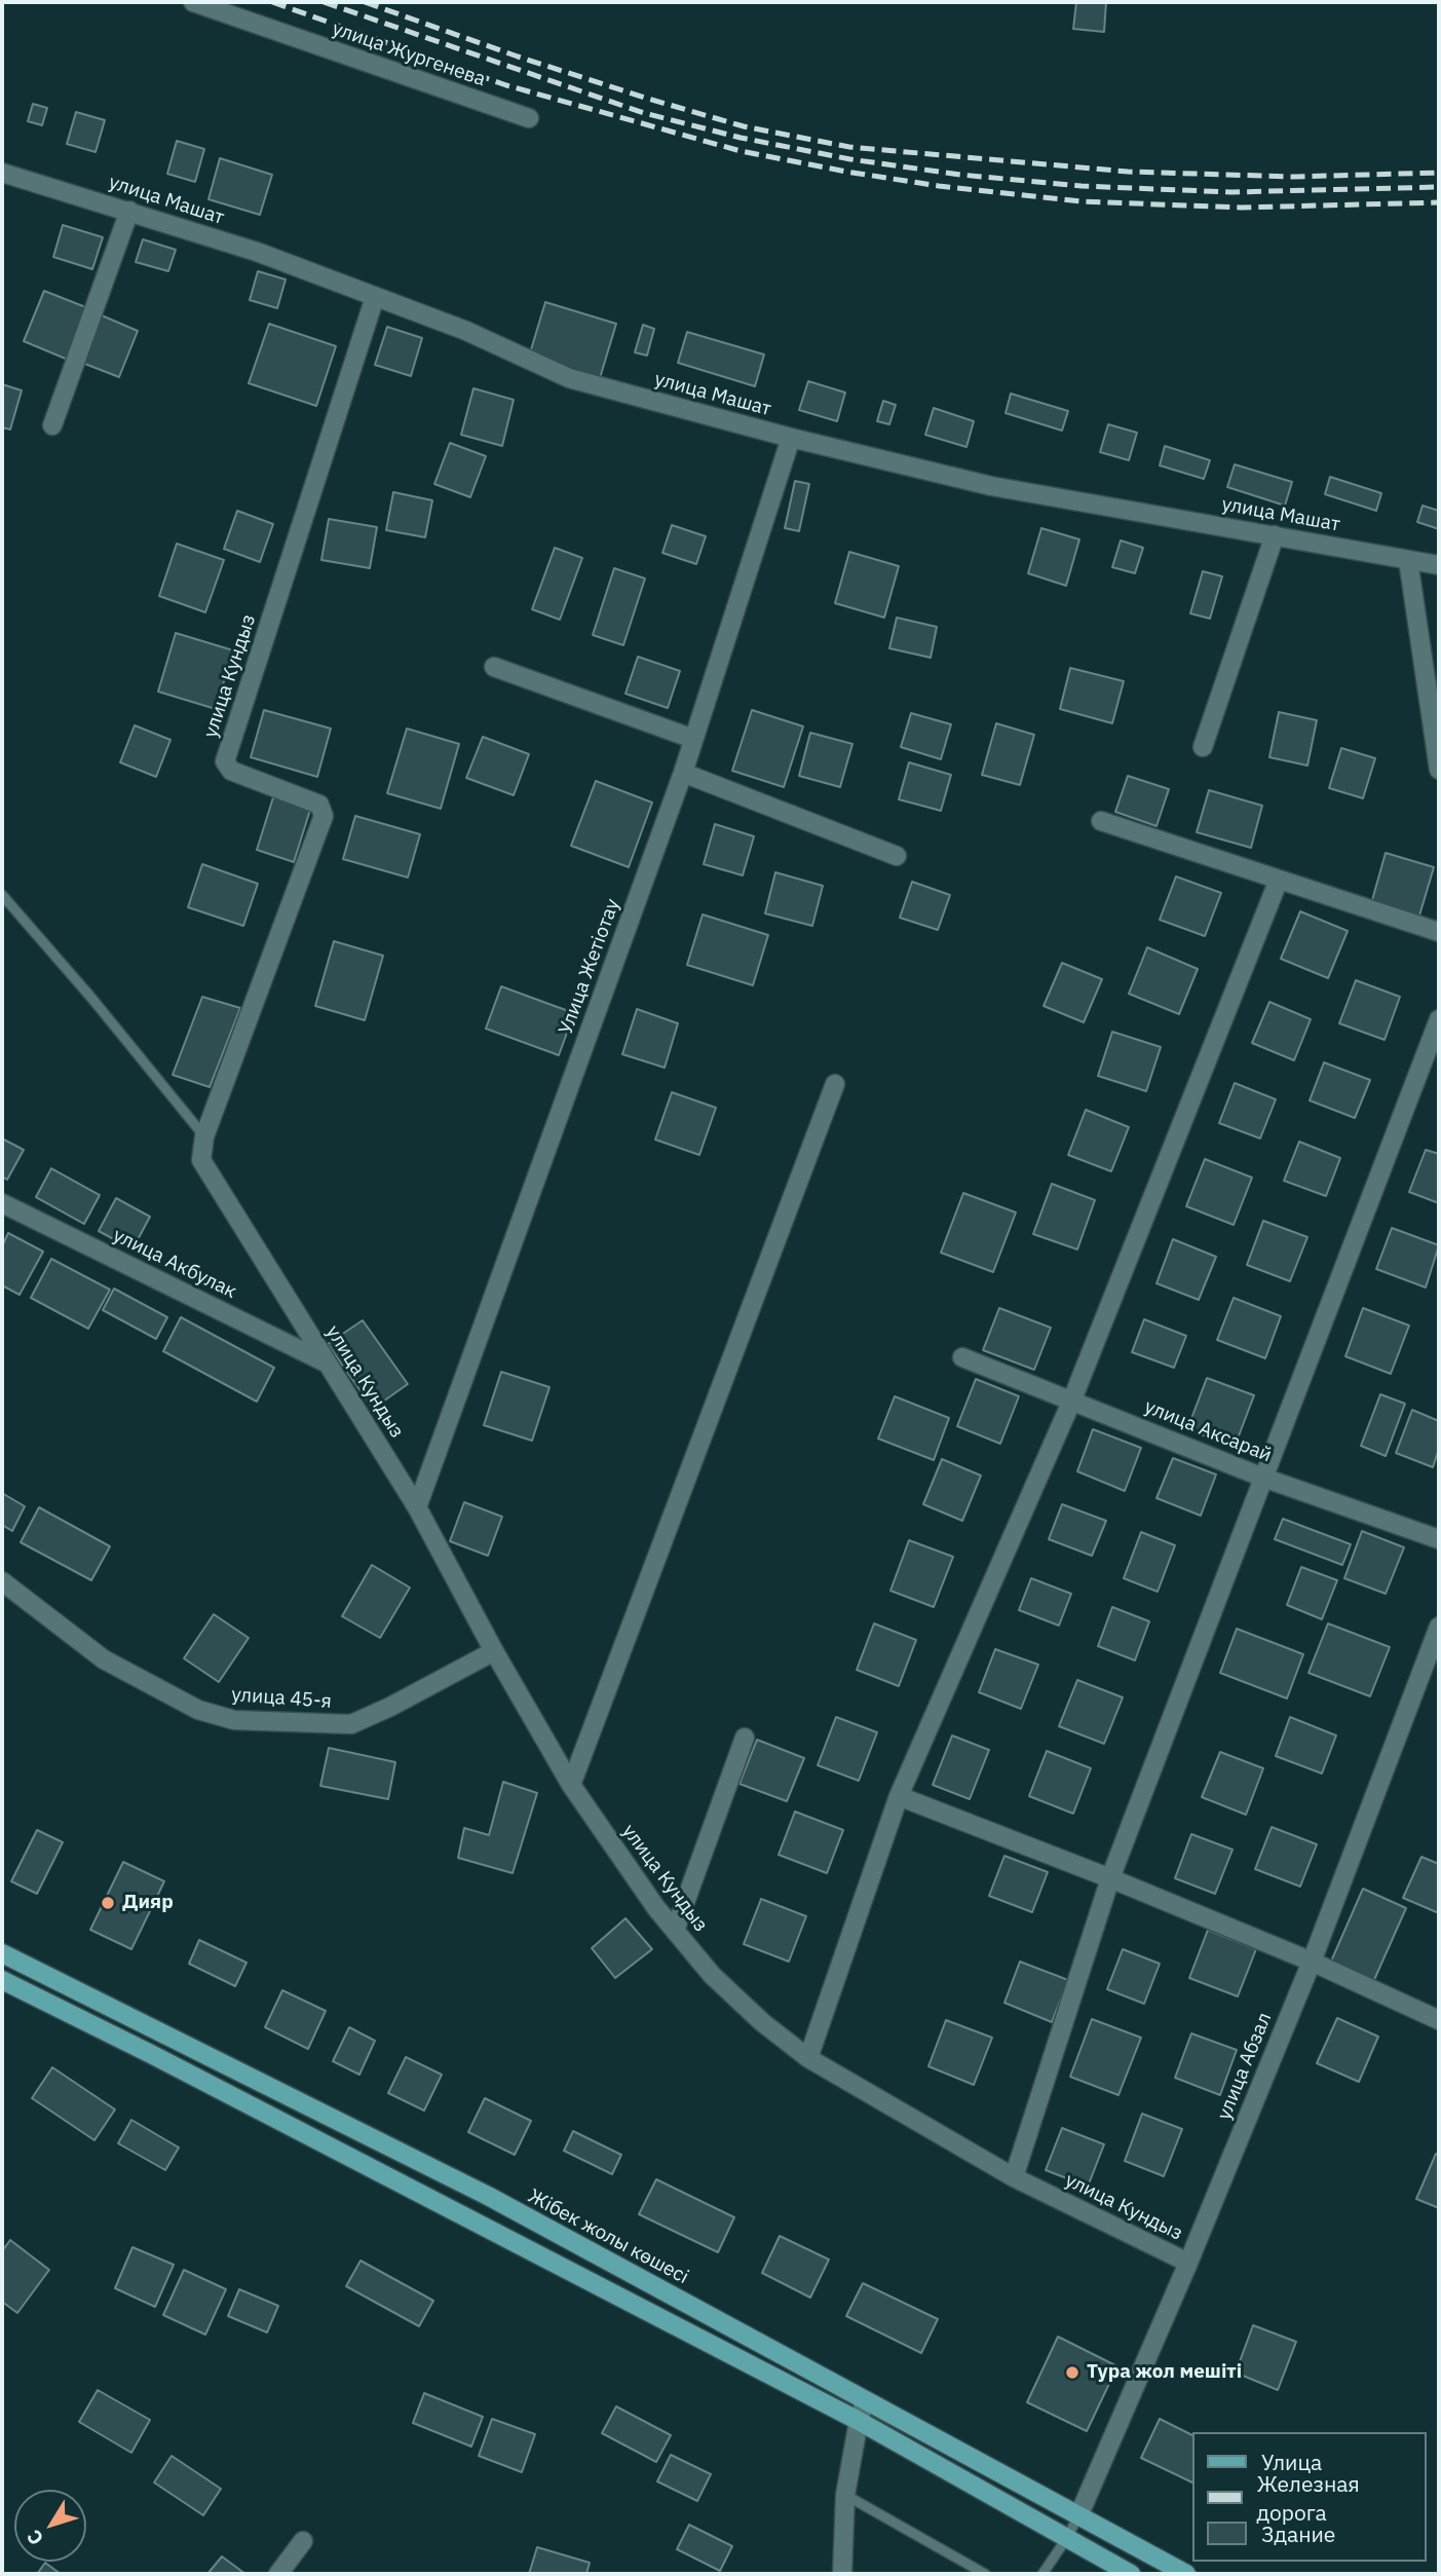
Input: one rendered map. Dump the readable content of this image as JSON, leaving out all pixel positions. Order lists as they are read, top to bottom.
{
  "streets": {
    "main road": ["Жібек жолы көшесі"],
    "street": [
      "улица Жургенева",
      "улица Машат",
      "улица Кундыз",
      "Улица Жетіотау",
      "улица Акбулак",
      "улица Аксарай",
      "улица 45-я",
      "улица Абзал"
    ]
  },
  "crossings": [
    ["улица Машат", "улица Кундыз"],
    ["улица Машат", "Улица Жетіотау"],
    ["улица Кундыз", "Улица Жетіотау"],
    ["улица Кундыз", "улица Акбулак"],
    ["улица Кундыз", "улица 45-я"],
    ["улица Кундыз", "улица Абзал"],
    ["улица Абзал", "Жібек жолы көшесі"]
  ],
  "places": ["Дияр", "Тура жол мешіті"],
  "legend": ["Улица", "Железная дорога", "Здание"],
  "north": "bottom left"
}
